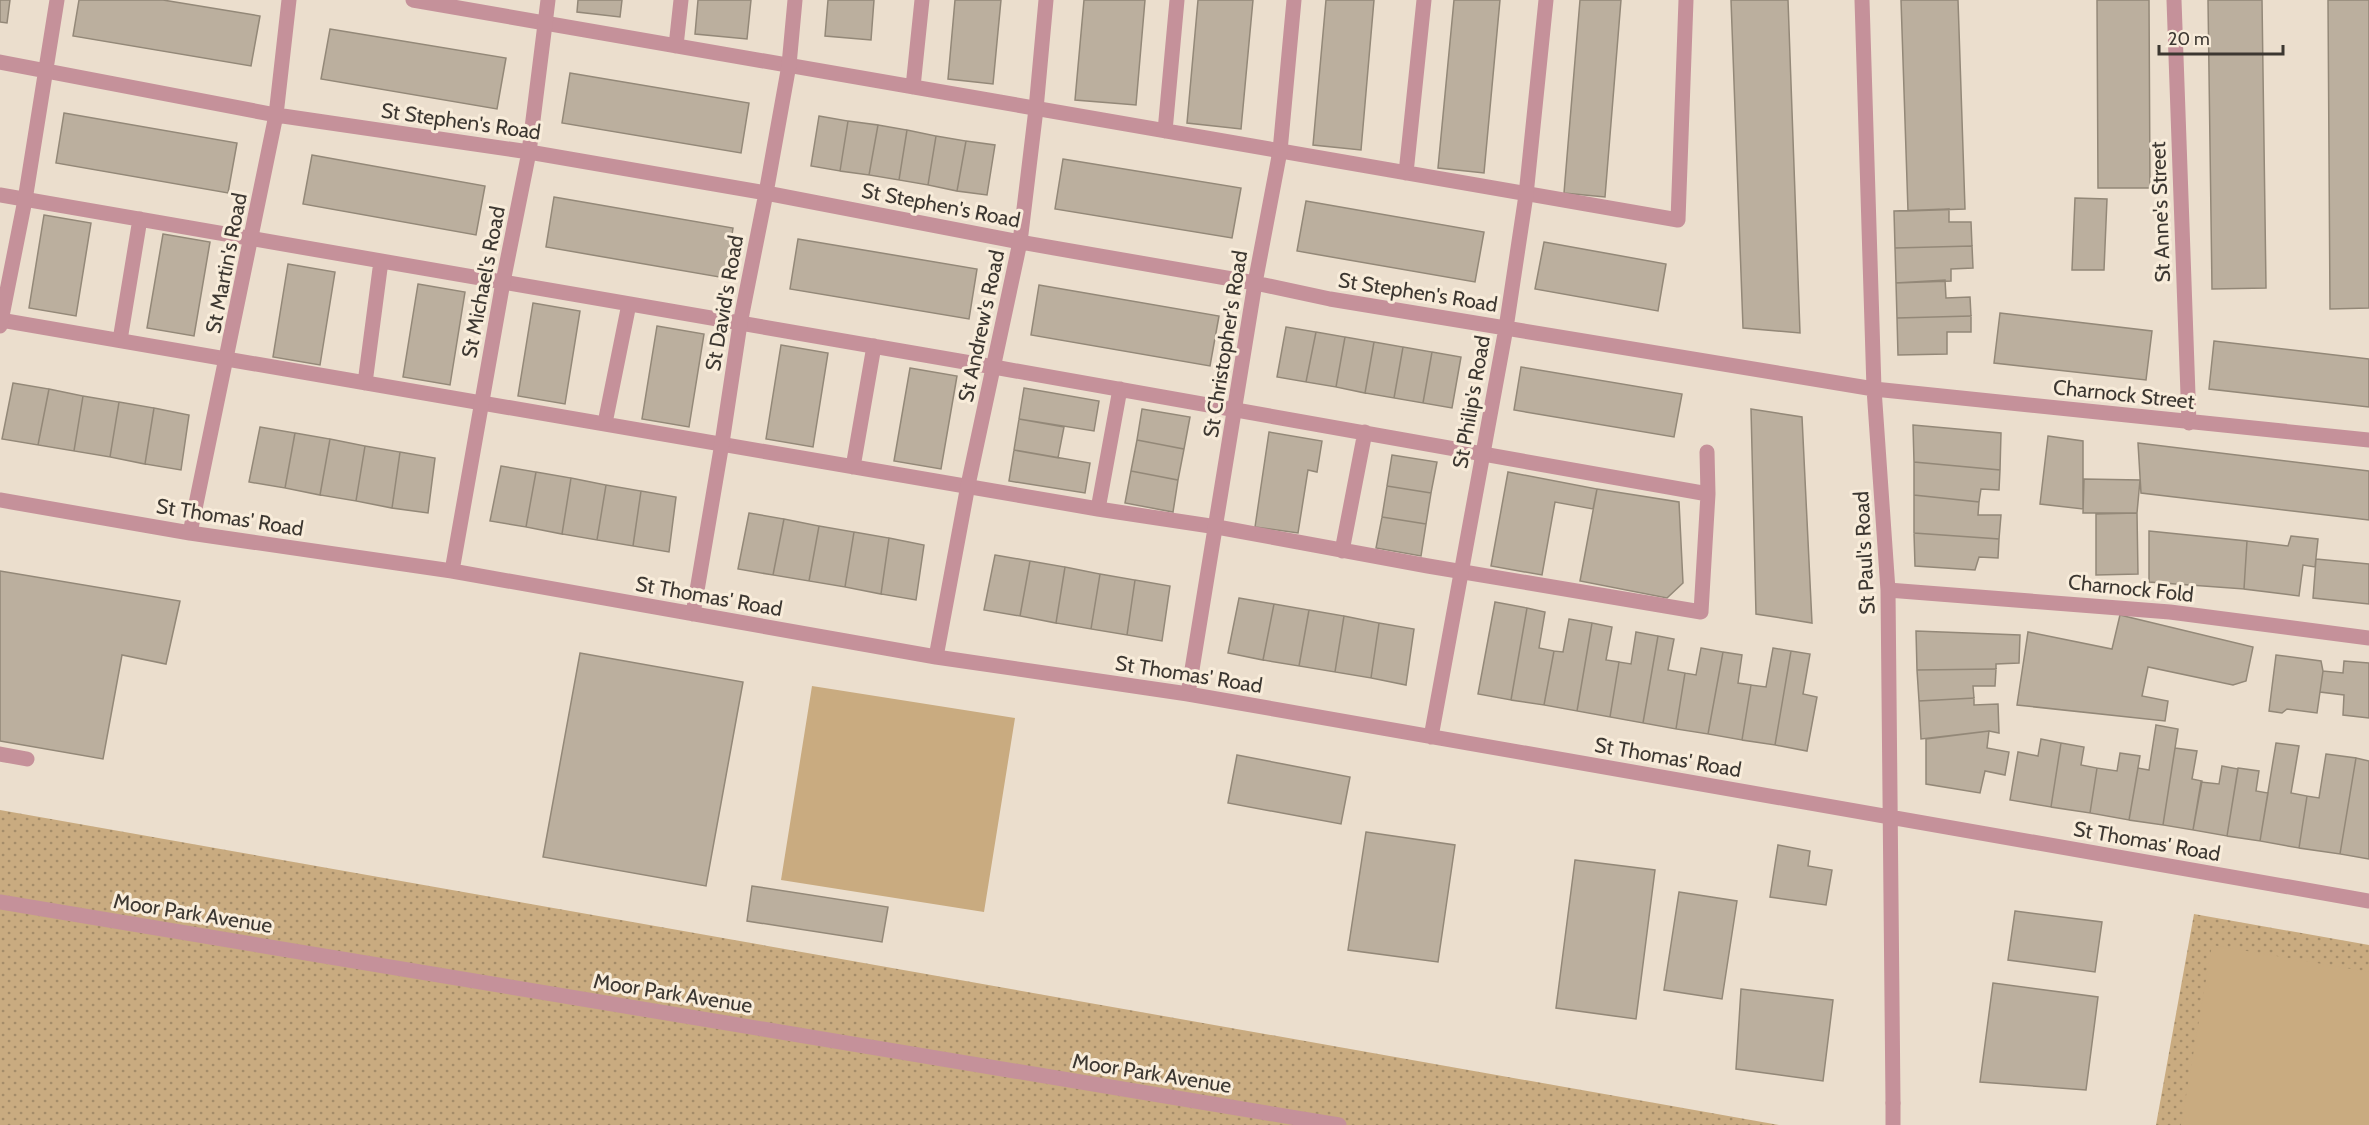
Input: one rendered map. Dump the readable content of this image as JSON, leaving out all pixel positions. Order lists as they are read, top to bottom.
{
  "streets": {
    "street": [
      "St Stephen's Road",
      "St Anne's Street",
      "St Martin's Road",
      "St Michael's Road",
      "St David's Road",
      "St Andrew's Road",
      "St Christopher's Road",
      "Charnock Street",
      "St Philip's Road",
      "St Thomas' Road",
      "St Paul's Road",
      "Charnock Fold",
      "Moor Park Avenue"
    ]
  },
  "crossings": [
    ["St Stephen's Road", "St Martin's Road"],
    ["St Stephen's Road", "St Michael's Road"],
    ["St Stephen's Road", "St David's Road"],
    ["St Stephen's Road", "St Andrew's Road"],
    ["St Stephen's Road", "St Christopher's Road"],
    ["St Stephen's Road", "Charnock Street"],
    ["St Stephen's Road", "St Philip's Road"],
    ["St Stephen's Road", "St Paul's Road"],
    ["St Anne's Street", "Charnock Street"],
    ["St Martin's Road", "St Thomas' Road"],
    ["St Michael's Road", "St Thomas' Road"],
    ["St David's Road", "St Thomas' Road"],
    ["St Andrew's Road", "St Thomas' Road"],
    ["St Christopher's Road", "St Thomas' Road"],
    ["Charnock Street", "St Paul's Road"],
    ["St Philip's Road", "St Thomas' Road"],
    ["St Thomas' Road", "St Paul's Road"],
    ["St Paul's Road", "Charnock Fold"]
  ],
  "scale_bar": "20 m"
}
